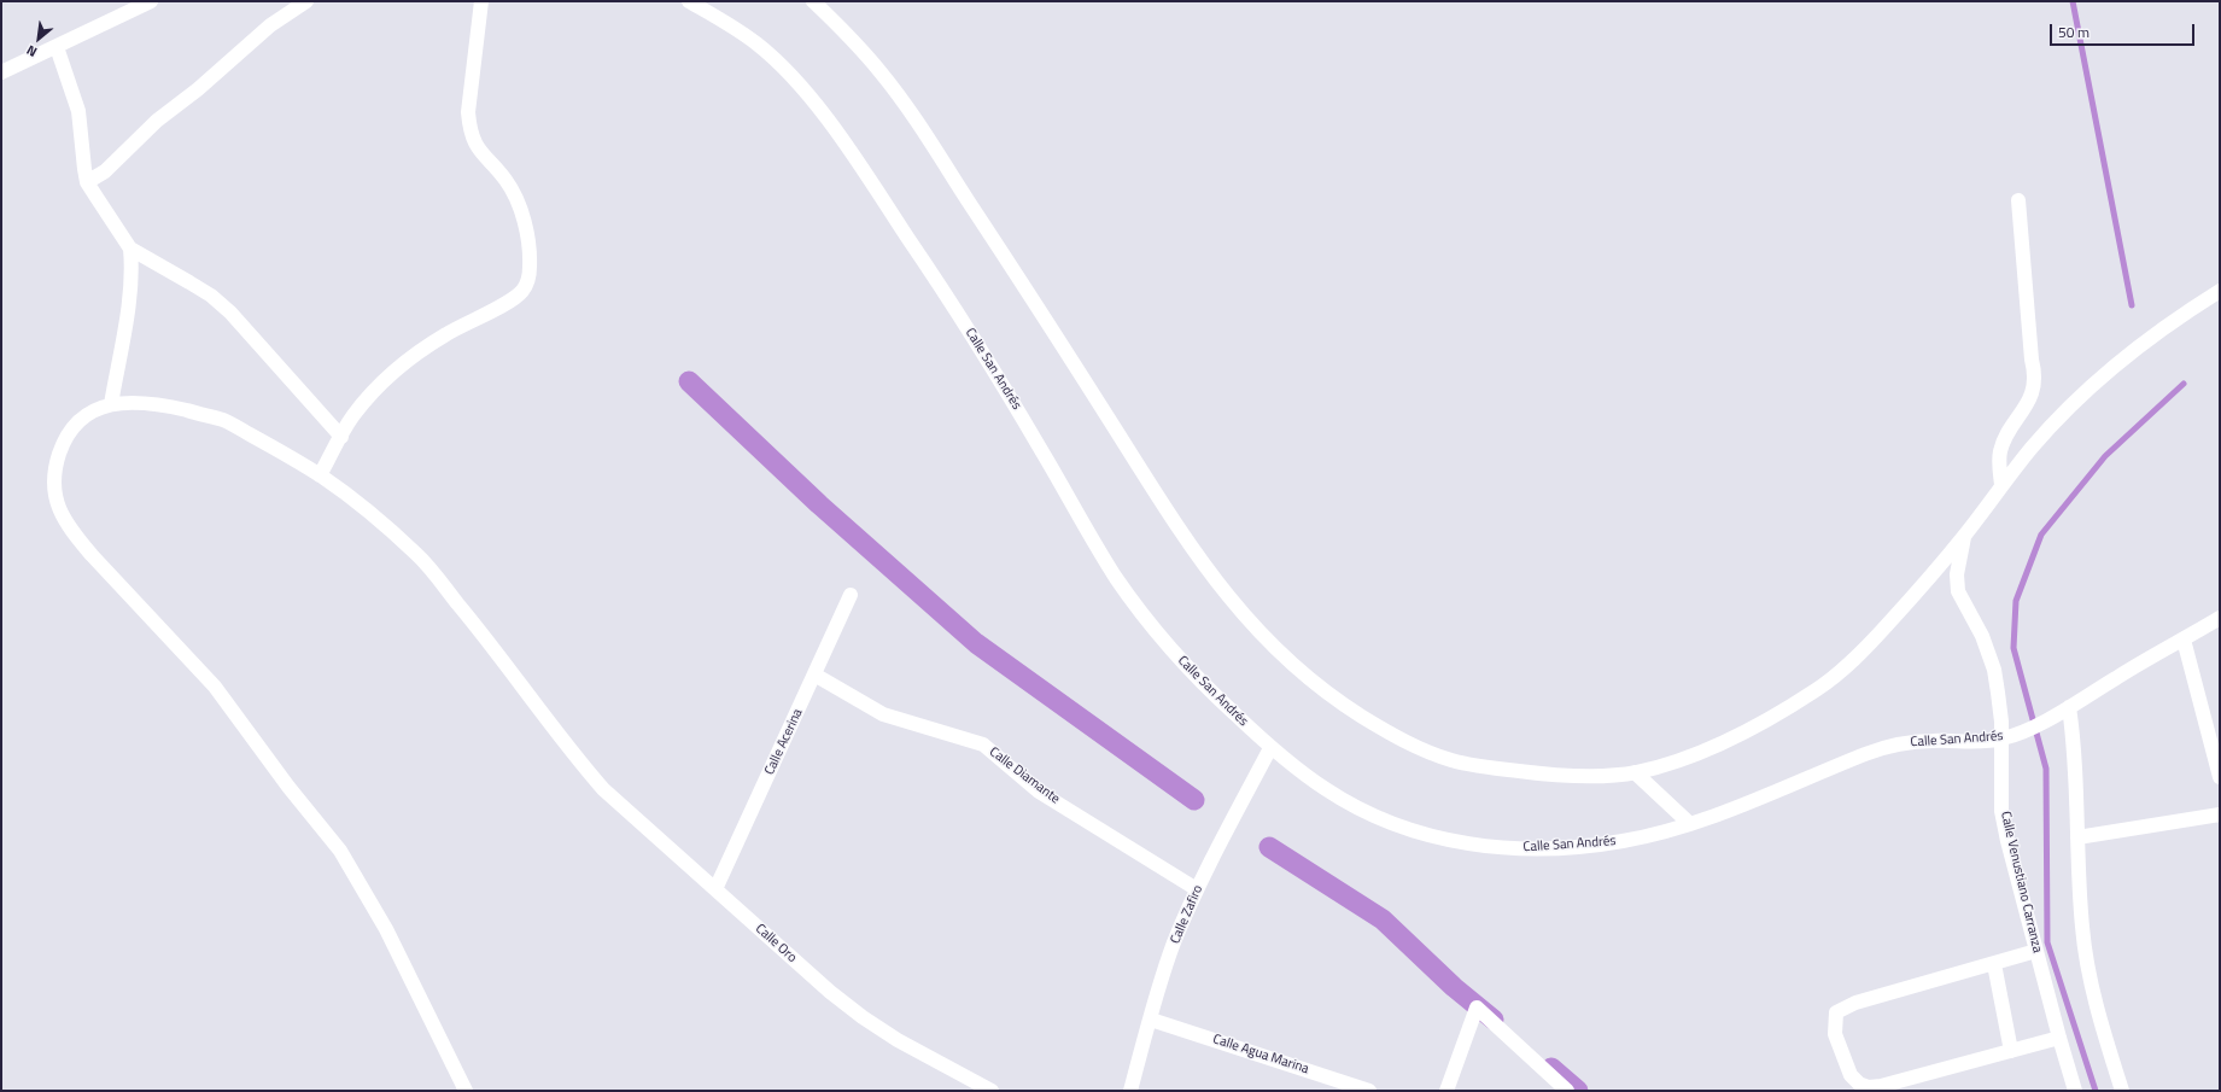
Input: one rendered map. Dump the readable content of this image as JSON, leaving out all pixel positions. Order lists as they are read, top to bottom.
{
  "streets": {
    "street": [
      "Calle San Andrés",
      "Calle Acerina",
      "Calle Diamante",
      "Calle Venustiano Carranza",
      "Calle Zafiro",
      "Calle Oro",
      "Calle Agua Marina"
    ]
  },
  "crossings": [
    ["Calle San Andrés", "Calle Venustiano Carranza"],
    ["Calle San Andrés", "Calle Zafiro"],
    ["Calle Acerina", "Calle Diamante"],
    ["Calle Acerina", "Calle Oro"],
    ["Calle Diamante", "Calle Zafiro"],
    ["Calle Zafiro", "Calle Agua Marina"]
  ],
  "scale_bar": "50 m",
  "north": "bottom left"
}
